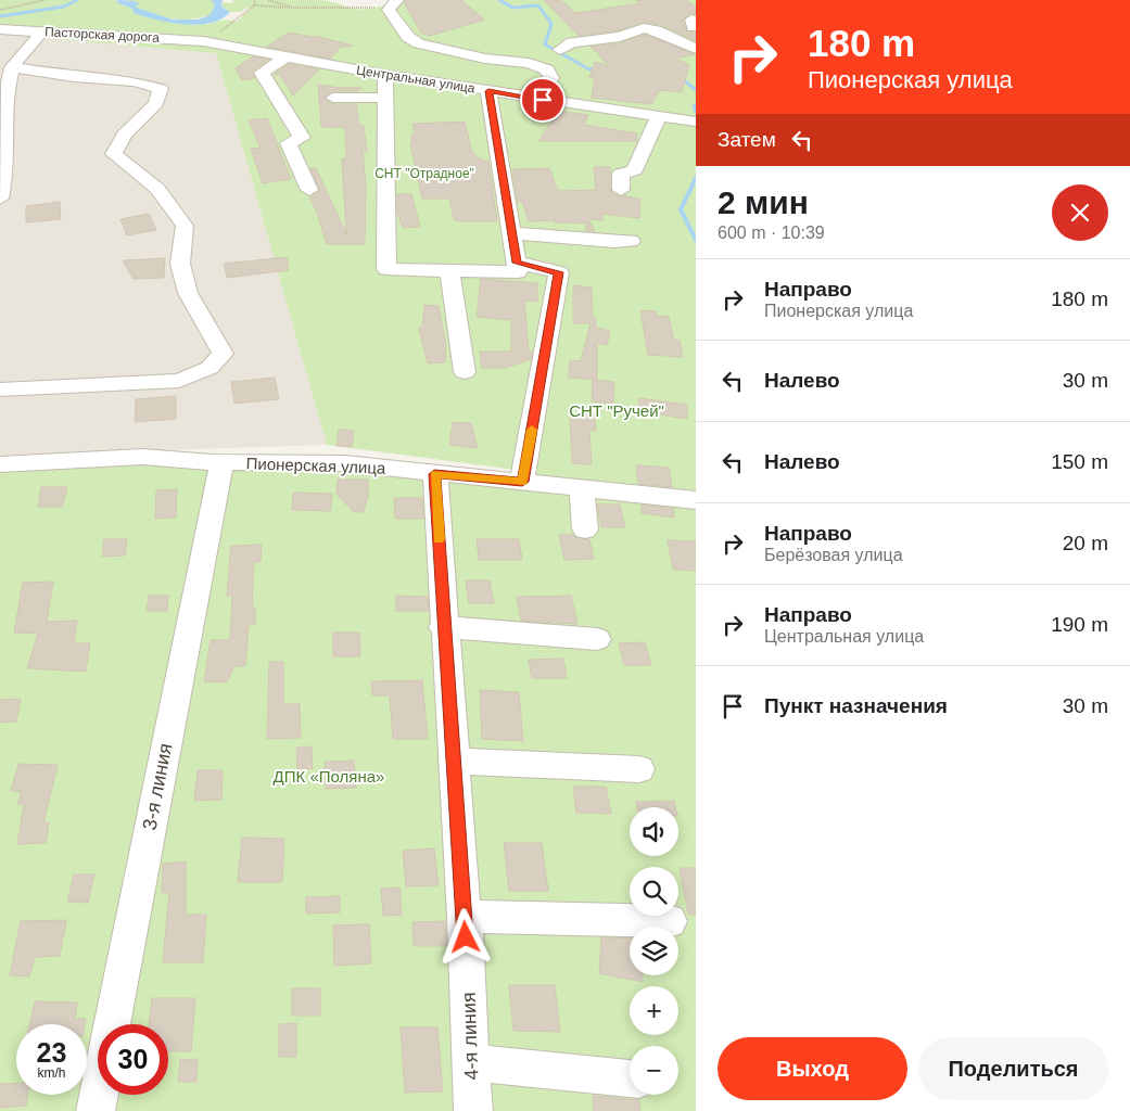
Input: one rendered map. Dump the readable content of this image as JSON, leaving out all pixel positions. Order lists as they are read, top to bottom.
{
  "streets": {
    "street": [
      "Пасторская дорога",
      "Центральная улица",
      "Пионерская улица",
      "3-я линия",
      "4-я линия"
    ]
  },
  "crossings": [
    ["Пасторская дорога", "Центральная улица"],
    ["Пионерская улица", "3-я линия"],
    ["Пионерская улица", "4-я линия"]
  ],
  "parks": ["СНТ \"Отрадное\"", "СНТ \"Ручей\"", "ДПК «Поляна»"],
  "page": {
    "turn": ["180 m", "Пионерская улица"],
    "then": "Затем",
    "heading": ["2 мин", "600 m · 10:39"],
    "list": [
      {
        "name": "Направо",
        "note": "Пионерская улица",
        "value": "180 m"
      },
      {
        "name": "Налево",
        "value": "30 m"
      },
      {
        "name": "Налево",
        "value": "150 m"
      },
      {
        "name": "Направо",
        "note": "Берёзовая улица",
        "value": "20 m"
      },
      {
        "name": "Направо",
        "note": "Центральная улица",
        "value": "190 m"
      },
      {
        "name": "Пункт назначения",
        "value": "30 m"
      }
    ],
    "map_buttons": ["+", "−"],
    "speed": "23 km/h",
    "limit": "30",
    "buttons": ["Выход", "Поделиться"]
  }
}
